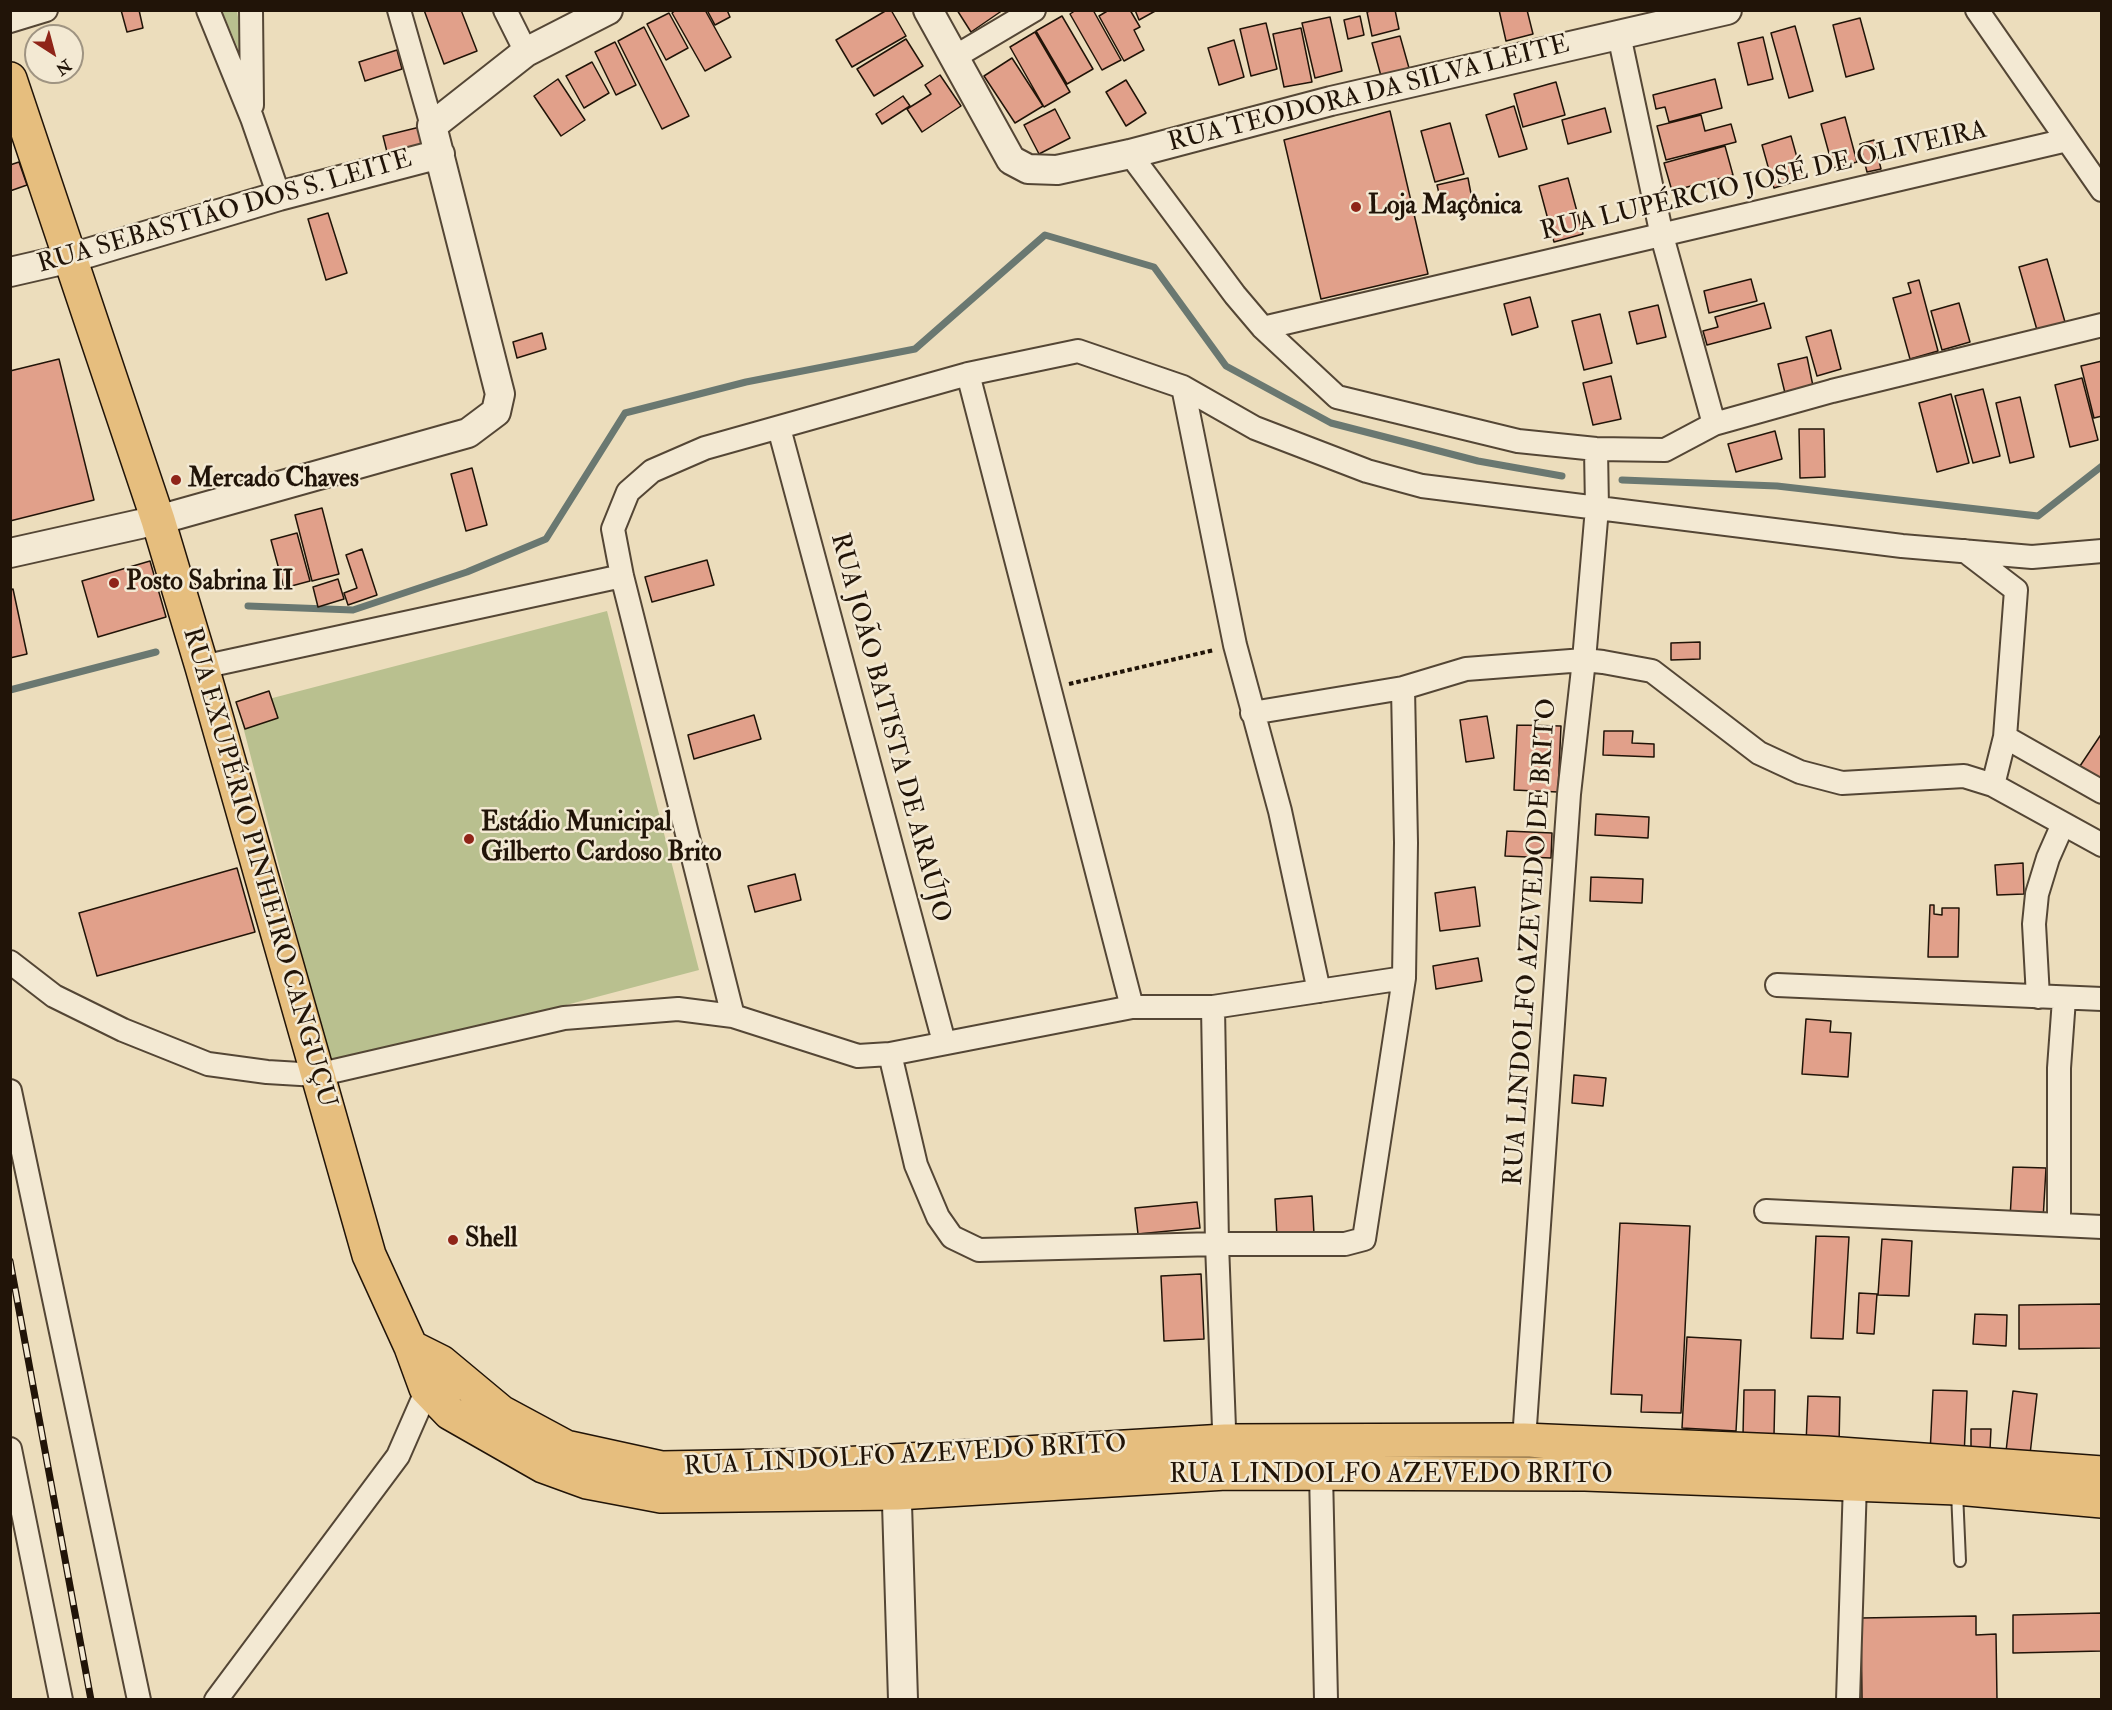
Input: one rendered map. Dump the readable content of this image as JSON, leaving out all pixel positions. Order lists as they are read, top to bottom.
{
  "streets": {
    "main road": ["RUA EXUPÉRIO PINHEIRO CANGUÇU", "RUA LINDOLFO AZEVEDO BRITO"],
    "street": [
      "RUA TEODORA DA SILVA LEITE",
      "RUA LUPÉRCIO JOSÉ DE OLIVEIRA",
      "RUA SEBASTIÃO DOS S. LEITE",
      "RUA JOÃO BATISTA DE ARAÚJO",
      "RUA LINDOLFO AZEVEDO DE BRITO"
    ]
  },
  "crossings": [
    ["RUA SEBASTIÃO DOS S. LEITE", "RUA EXUPÉRIO PINHEIRO CANGUÇU"],
    ["RUA EXUPÉRIO PINHEIRO CANGUÇU", "RUA LINDOLFO AZEVEDO BRITO"],
    ["RUA LINDOLFO AZEVEDO DE BRITO", "RUA LINDOLFO AZEVEDO BRITO"]
  ],
  "places": [
    "Loja Maçônica",
    "Mercado Chaves",
    "Posto Sabrina II",
    "Estádio Municipal Gilberto Cardoso Brito",
    "Shell"
  ],
  "north": "bottom right"
}
